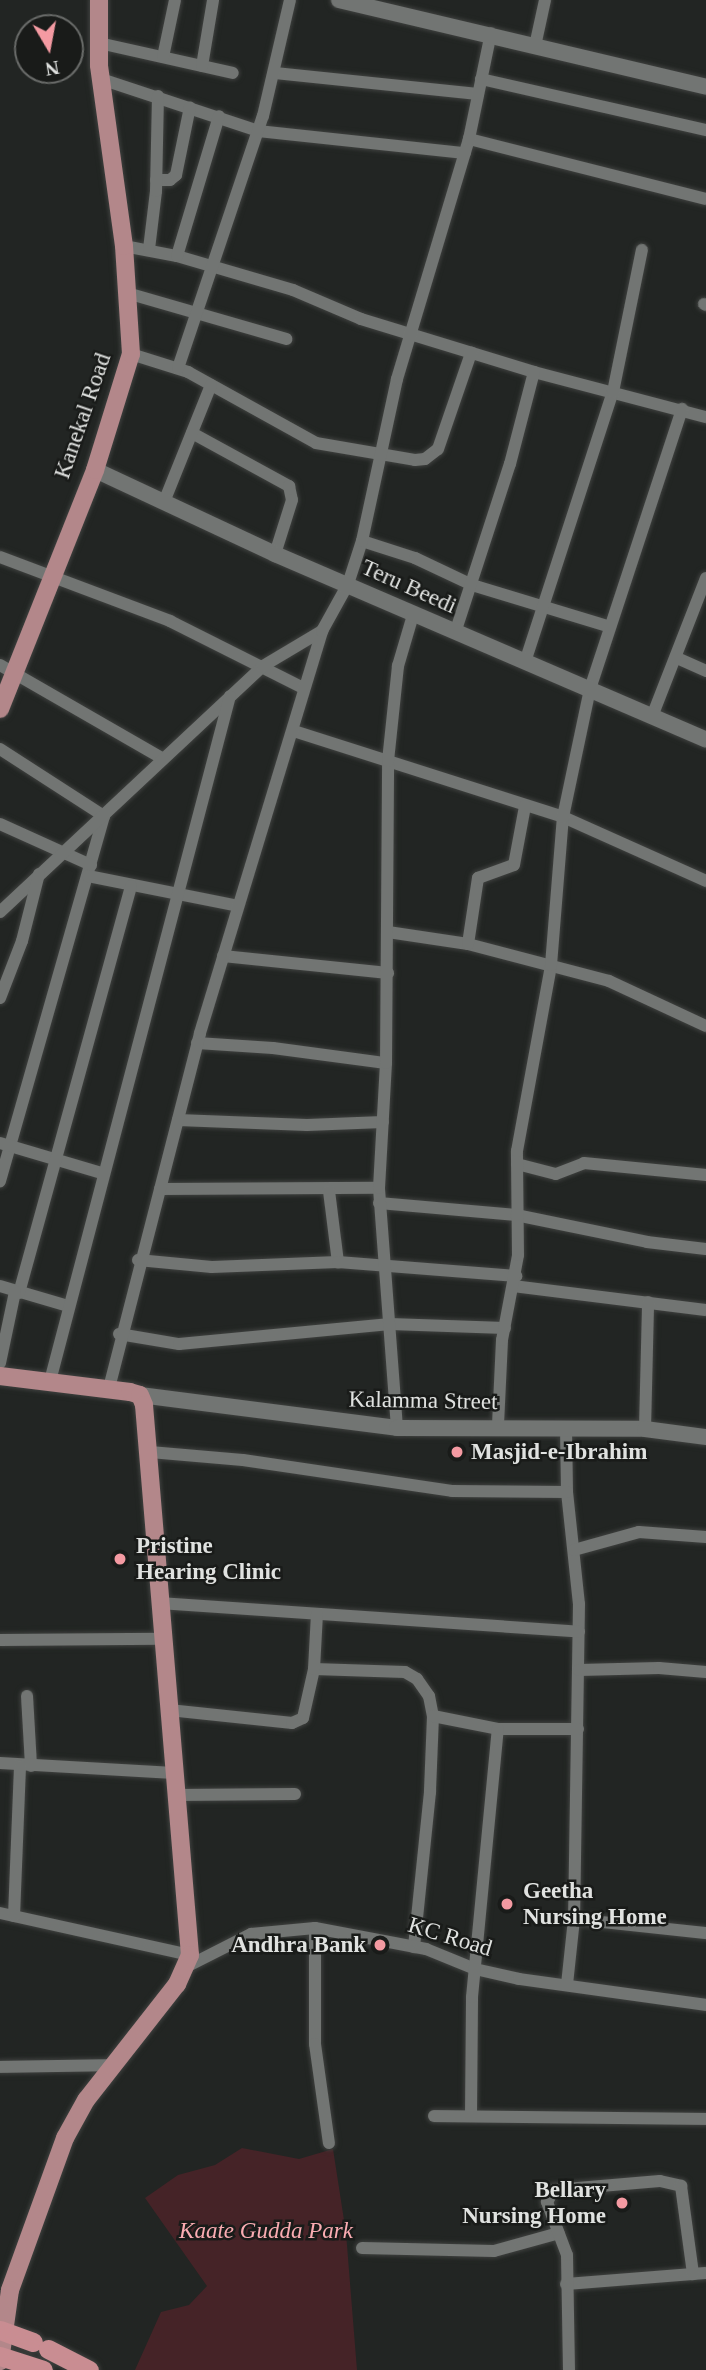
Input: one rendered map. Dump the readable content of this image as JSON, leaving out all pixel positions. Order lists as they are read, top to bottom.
{
  "streets": {
    "main road": ["Kanekal Road"],
    "street": ["Teru Beedi", "Kalamma Street", "KC Road"]
  },
  "crossings": [
    ["Kanekal Road", "Teru Beedi"]
  ],
  "parks": ["Kaate Gudda Park"],
  "places": [
    "Masjid-e-Ibrahim",
    "Pristine Hearing Clinic",
    "Geetha Nursing Home",
    "Andhra Bank",
    "Bellary Nursing Home"
  ],
  "north": "bottom"
}
